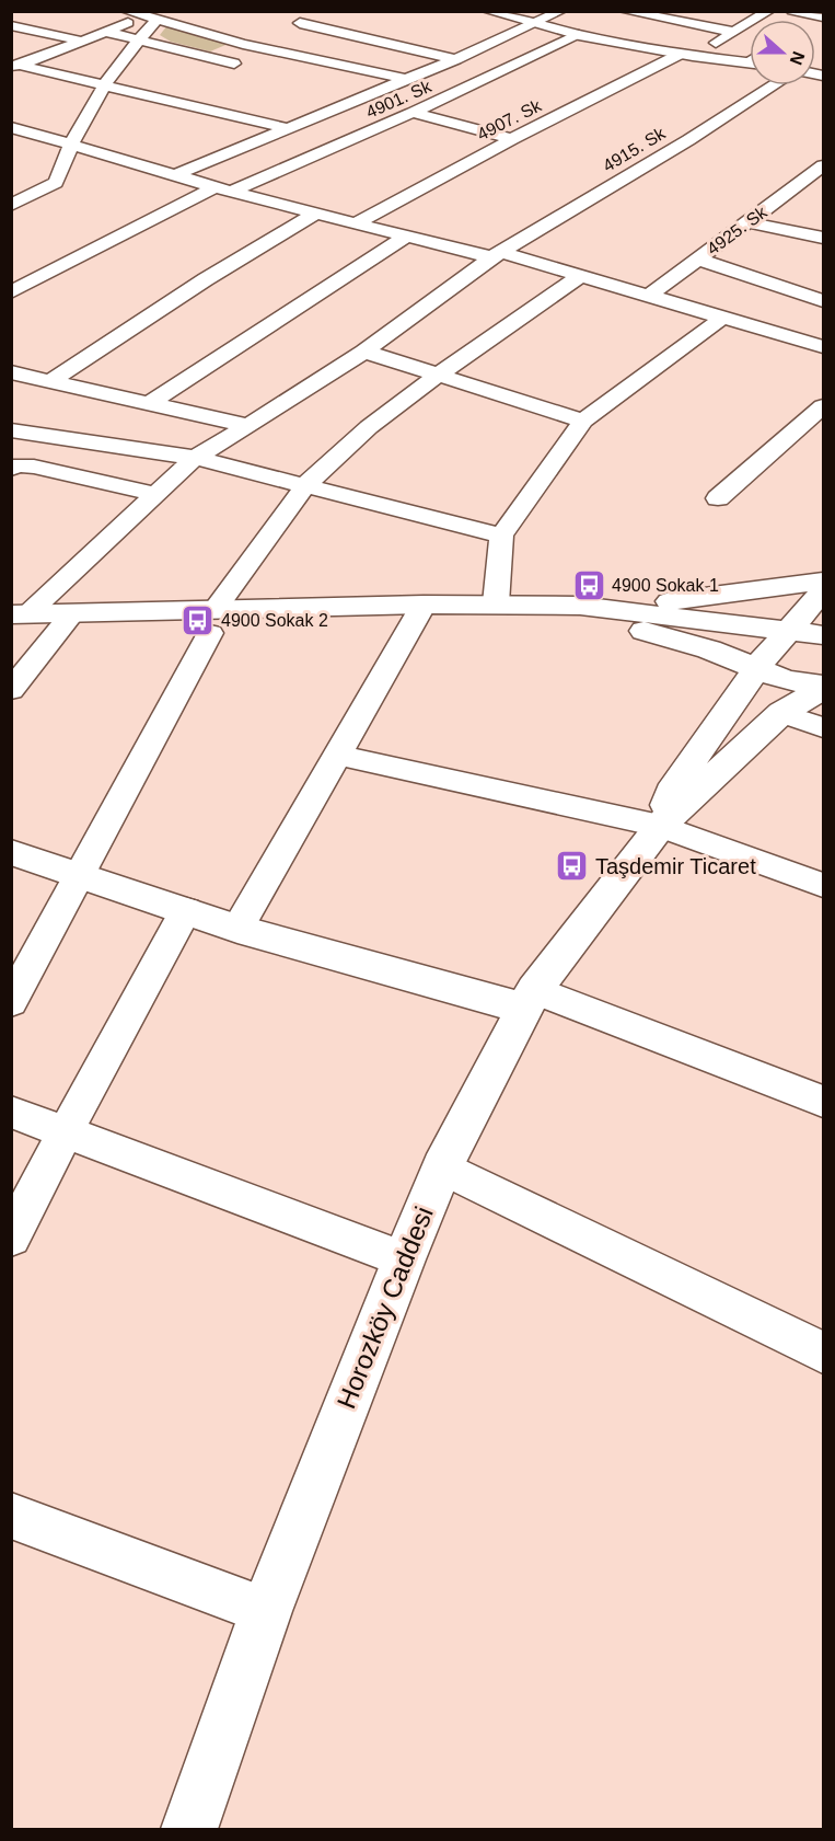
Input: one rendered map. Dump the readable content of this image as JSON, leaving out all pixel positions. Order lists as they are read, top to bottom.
{
  "streets": {
    "street": [
      "4901. Sk",
      "4907. Sk",
      "4915. Sk",
      "4925. Sk",
      "Horozköy Caddesi"
    ]
  },
  "places": {
    "bus stop": ["4900 Sokak 1", "4900 Sokak 2", "Taşdemir Ticaret"]
  },
  "north": "right"
}
